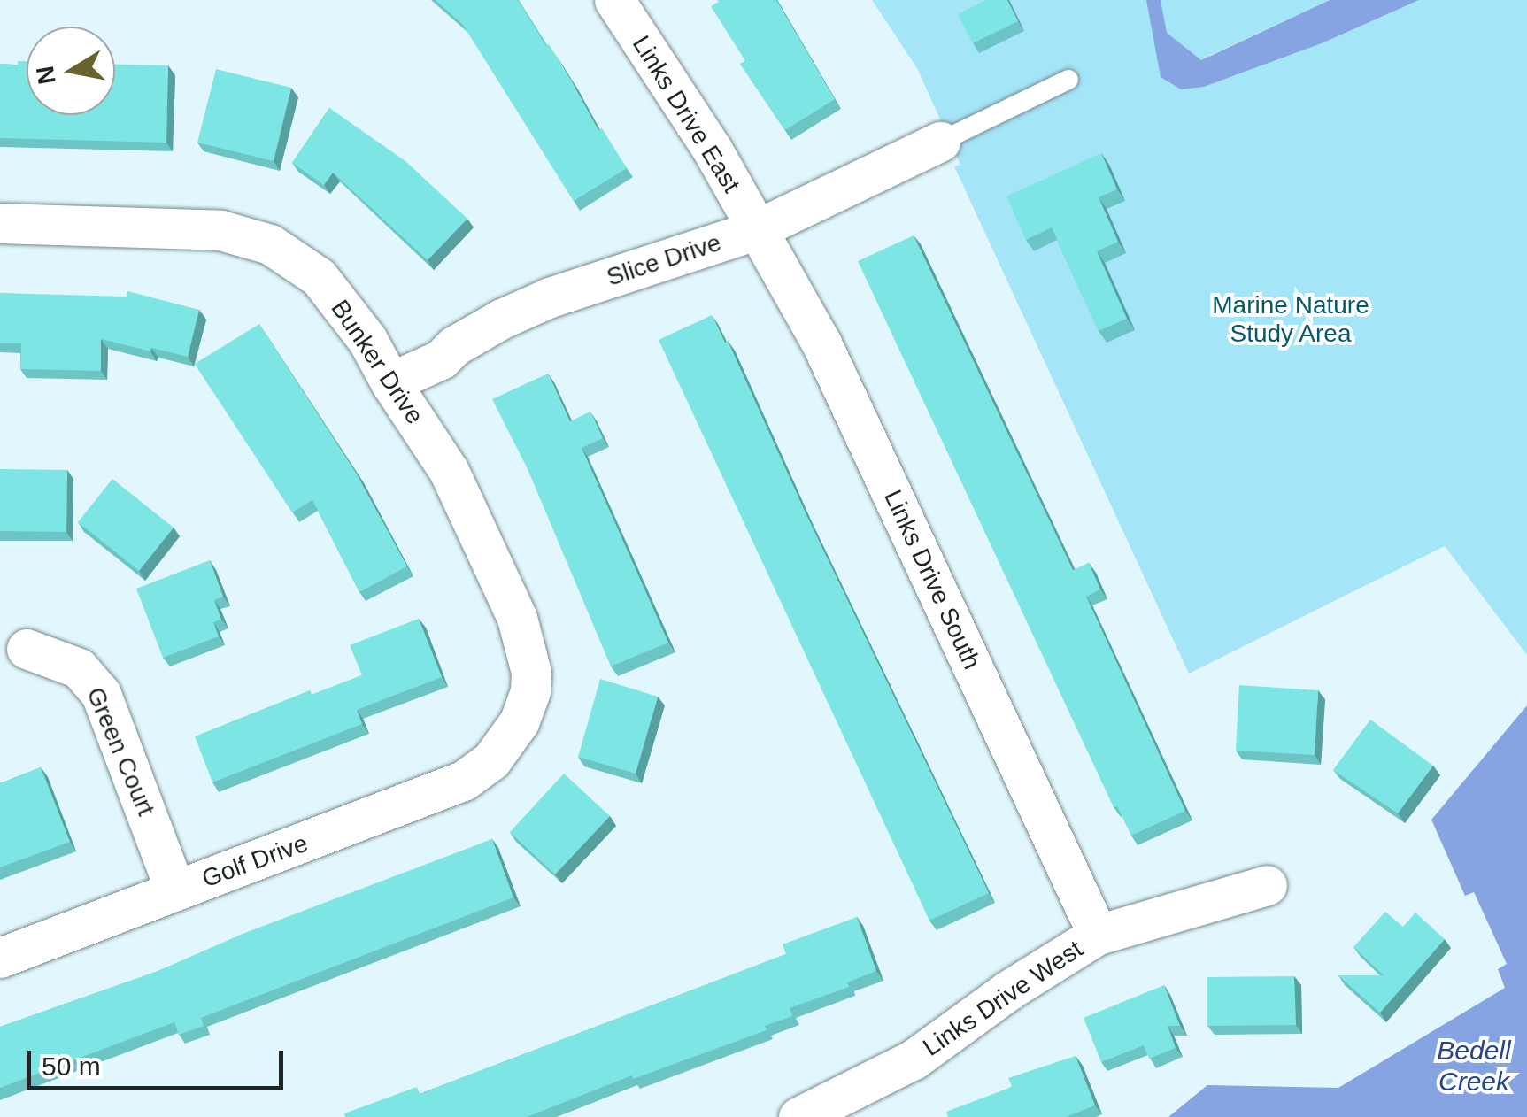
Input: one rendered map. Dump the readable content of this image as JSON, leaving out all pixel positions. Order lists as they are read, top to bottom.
{
  "streets": {
    "street": [
      "Links Drive East",
      "Slice Drive",
      "Bunker Drive",
      "Links Drive South",
      "Green Court",
      "Golf Drive",
      "Links Drive West"
    ]
  },
  "crossings": [
    ["Links Drive East", "Slice Drive"],
    ["Links Drive East", "Links Drive South"],
    ["Slice Drive", "Bunker Drive"],
    ["Slice Drive", "Links Drive South"],
    ["Bunker Drive", "Golf Drive"],
    ["Links Drive South", "Links Drive West"],
    ["Green Court", "Golf Drive"]
  ],
  "water": ["Bedell Creek"],
  "parks": ["Marine Nature Study Area"],
  "scale_bar": "50 m",
  "north": "left"
}
